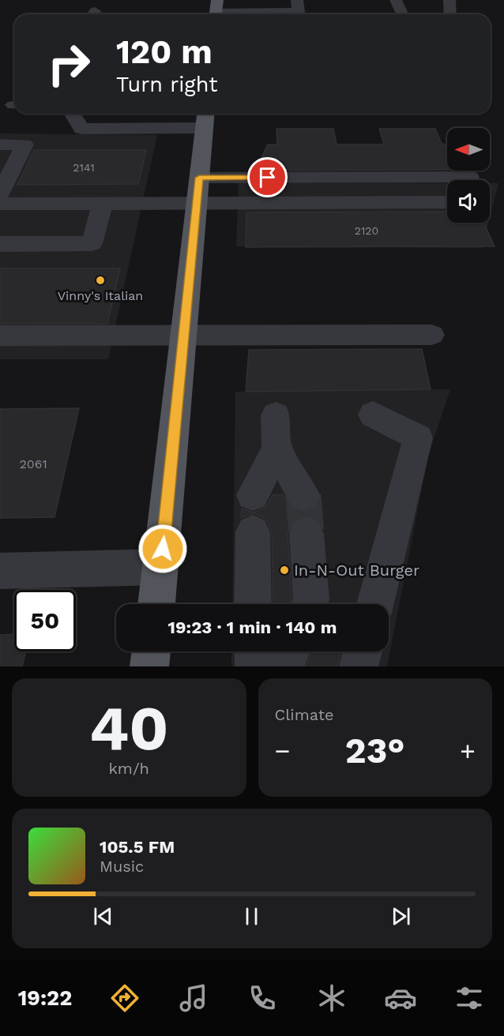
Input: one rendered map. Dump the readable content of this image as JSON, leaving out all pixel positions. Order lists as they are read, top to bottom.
{
  "places": ["Vinny's Italian", "In-N-Out Burger"],
  "house_numbers": ["2141", "2120", "2061"],
  "north": "left",
  "page": {
    "turn": ["120 m", "Turn right"],
    "limit": "50",
    "trip": "19:23 · 1 min · 140 m",
    "tile": [
      ["40", "km/h"],
      "Climate"
    ],
    "heat": ["−", "23°", "+"],
    "song": ["105.5 FM", "Music"],
    "tabs": "19:22"
  }
}
